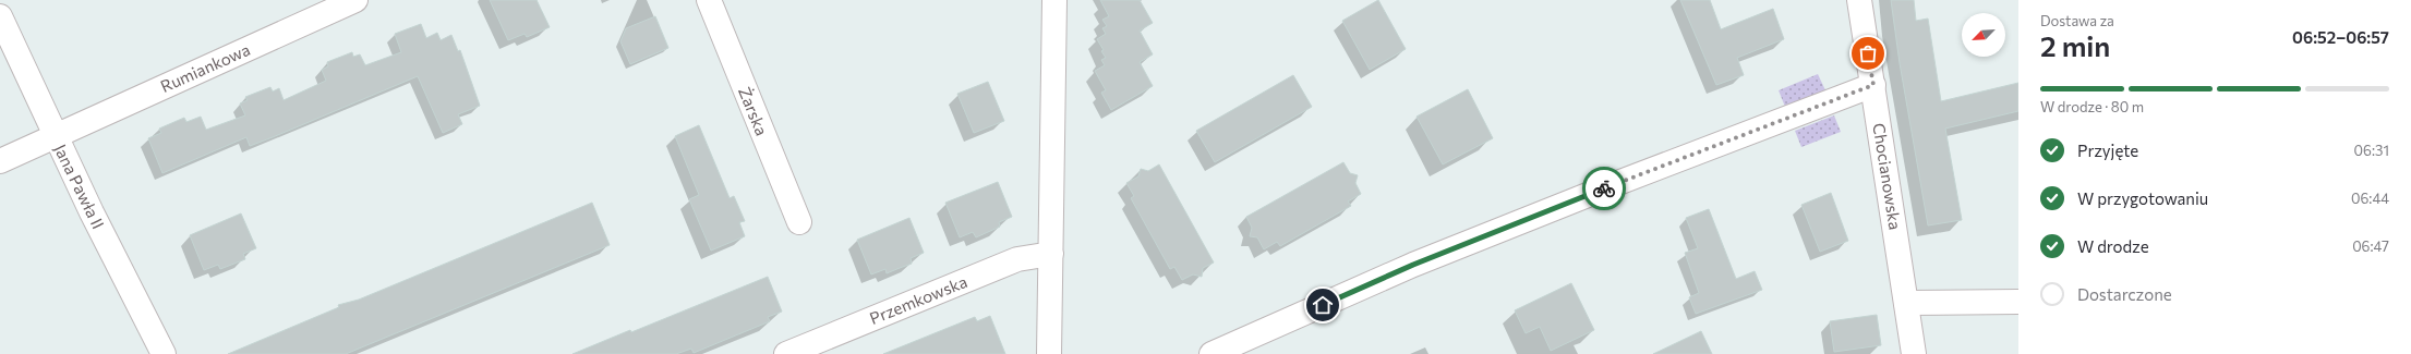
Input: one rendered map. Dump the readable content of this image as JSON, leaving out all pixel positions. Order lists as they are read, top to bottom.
{
  "streets": {
    "street": [
      "Rumiankowa",
      "Żarska",
      "Chocianowska",
      "Jana Pawła II",
      "Przemkowska"
    ]
  },
  "crossings": [
    ["Rumiankowa", "Jana Pawła II"]
  ],
  "north": "bottom left",
  "page": {
    "heading": ["2 min", "Dostawa za", "06:52–06:57"],
    "bar": "W drodze · 80 m",
    "list": [
      ["Przyjęte", "06:31"],
      ["W przygotowaniu", "06:44"],
      ["W drodze", "06:47"],
      "Dostarczone"
    ]
  }
}
